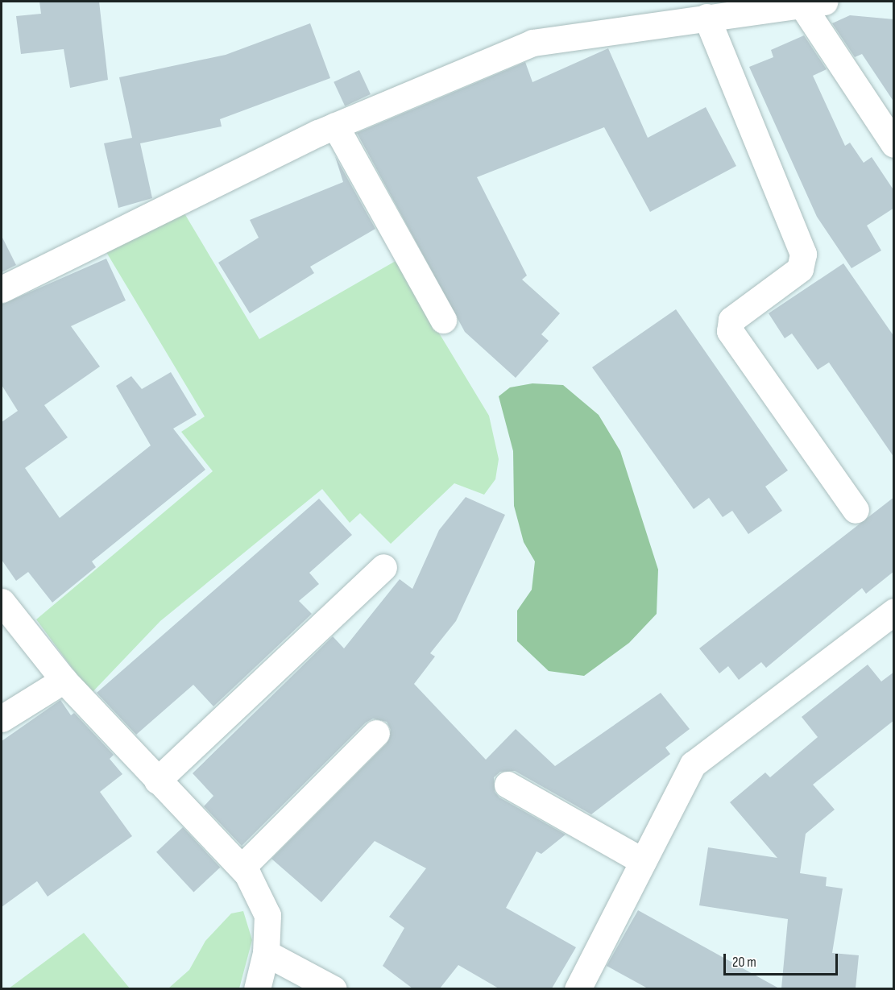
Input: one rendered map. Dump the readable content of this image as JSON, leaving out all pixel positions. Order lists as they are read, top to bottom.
{
  "scale_bar": "20 m"
}
